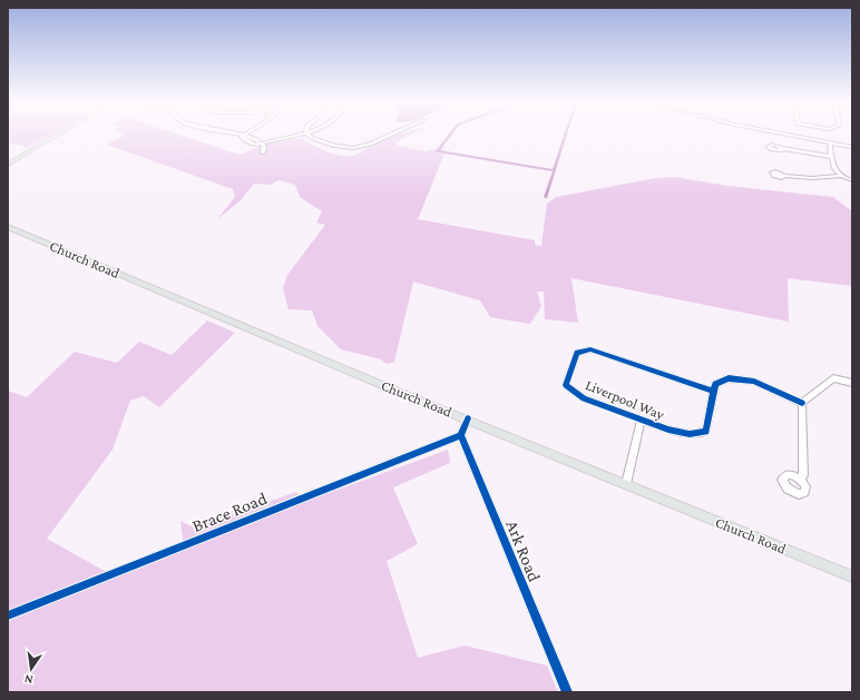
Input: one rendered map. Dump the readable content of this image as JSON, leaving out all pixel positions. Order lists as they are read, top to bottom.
{
  "streets": {
    "main road": ["Church Road"],
    "street": ["Liverpool Way", "Brace Road", "Ark Road"]
  },
  "crossings": [
    ["Brace Road", "Ark Road"]
  ],
  "north": "bottom"
}
